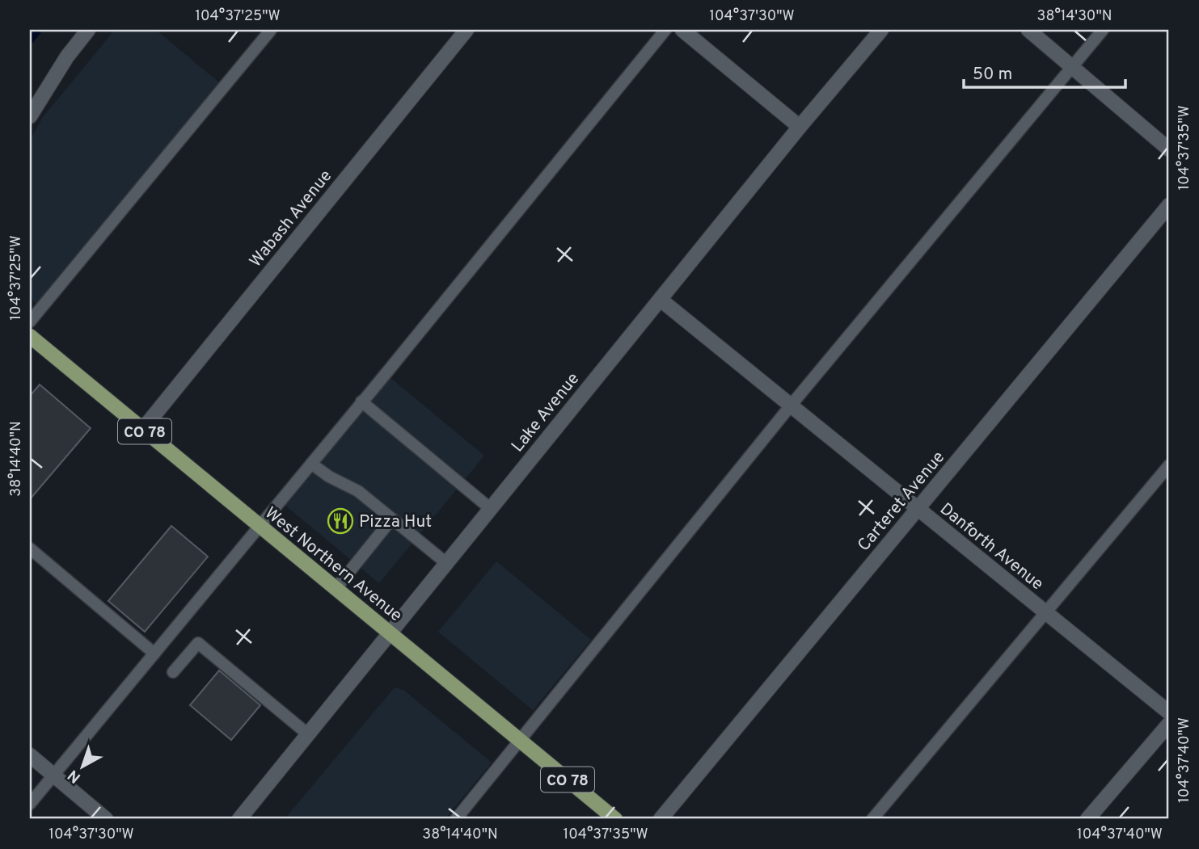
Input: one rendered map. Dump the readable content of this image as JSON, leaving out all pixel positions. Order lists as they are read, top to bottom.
{
  "streets": {
    "main road": ["CO 78", "West Northern Avenue"],
    "street": [
      "Wabash Avenue",
      "Lake Avenue",
      "Carteret Avenue",
      "Danforth Avenue"
    ]
  },
  "crossings": [
    ["Wabash Avenue", "West Northern Avenue"],
    ["Lake Avenue", "Danforth Avenue"],
    ["Lake Avenue", "West Northern Avenue"],
    ["Carteret Avenue", "Danforth Avenue"]
  ],
  "places": {
    "restaurant": ["Pizza Hut"]
  },
  "scale_bar": "50 m",
  "north": "bottom left",
  "coordinates": [
    "104°37'25\"W",
    "104°37'30\"W",
    "38°14'30\"N",
    "104°37'35\"W",
    "38°14'40\"N",
    "104°37'40\"W"
  ]
}
